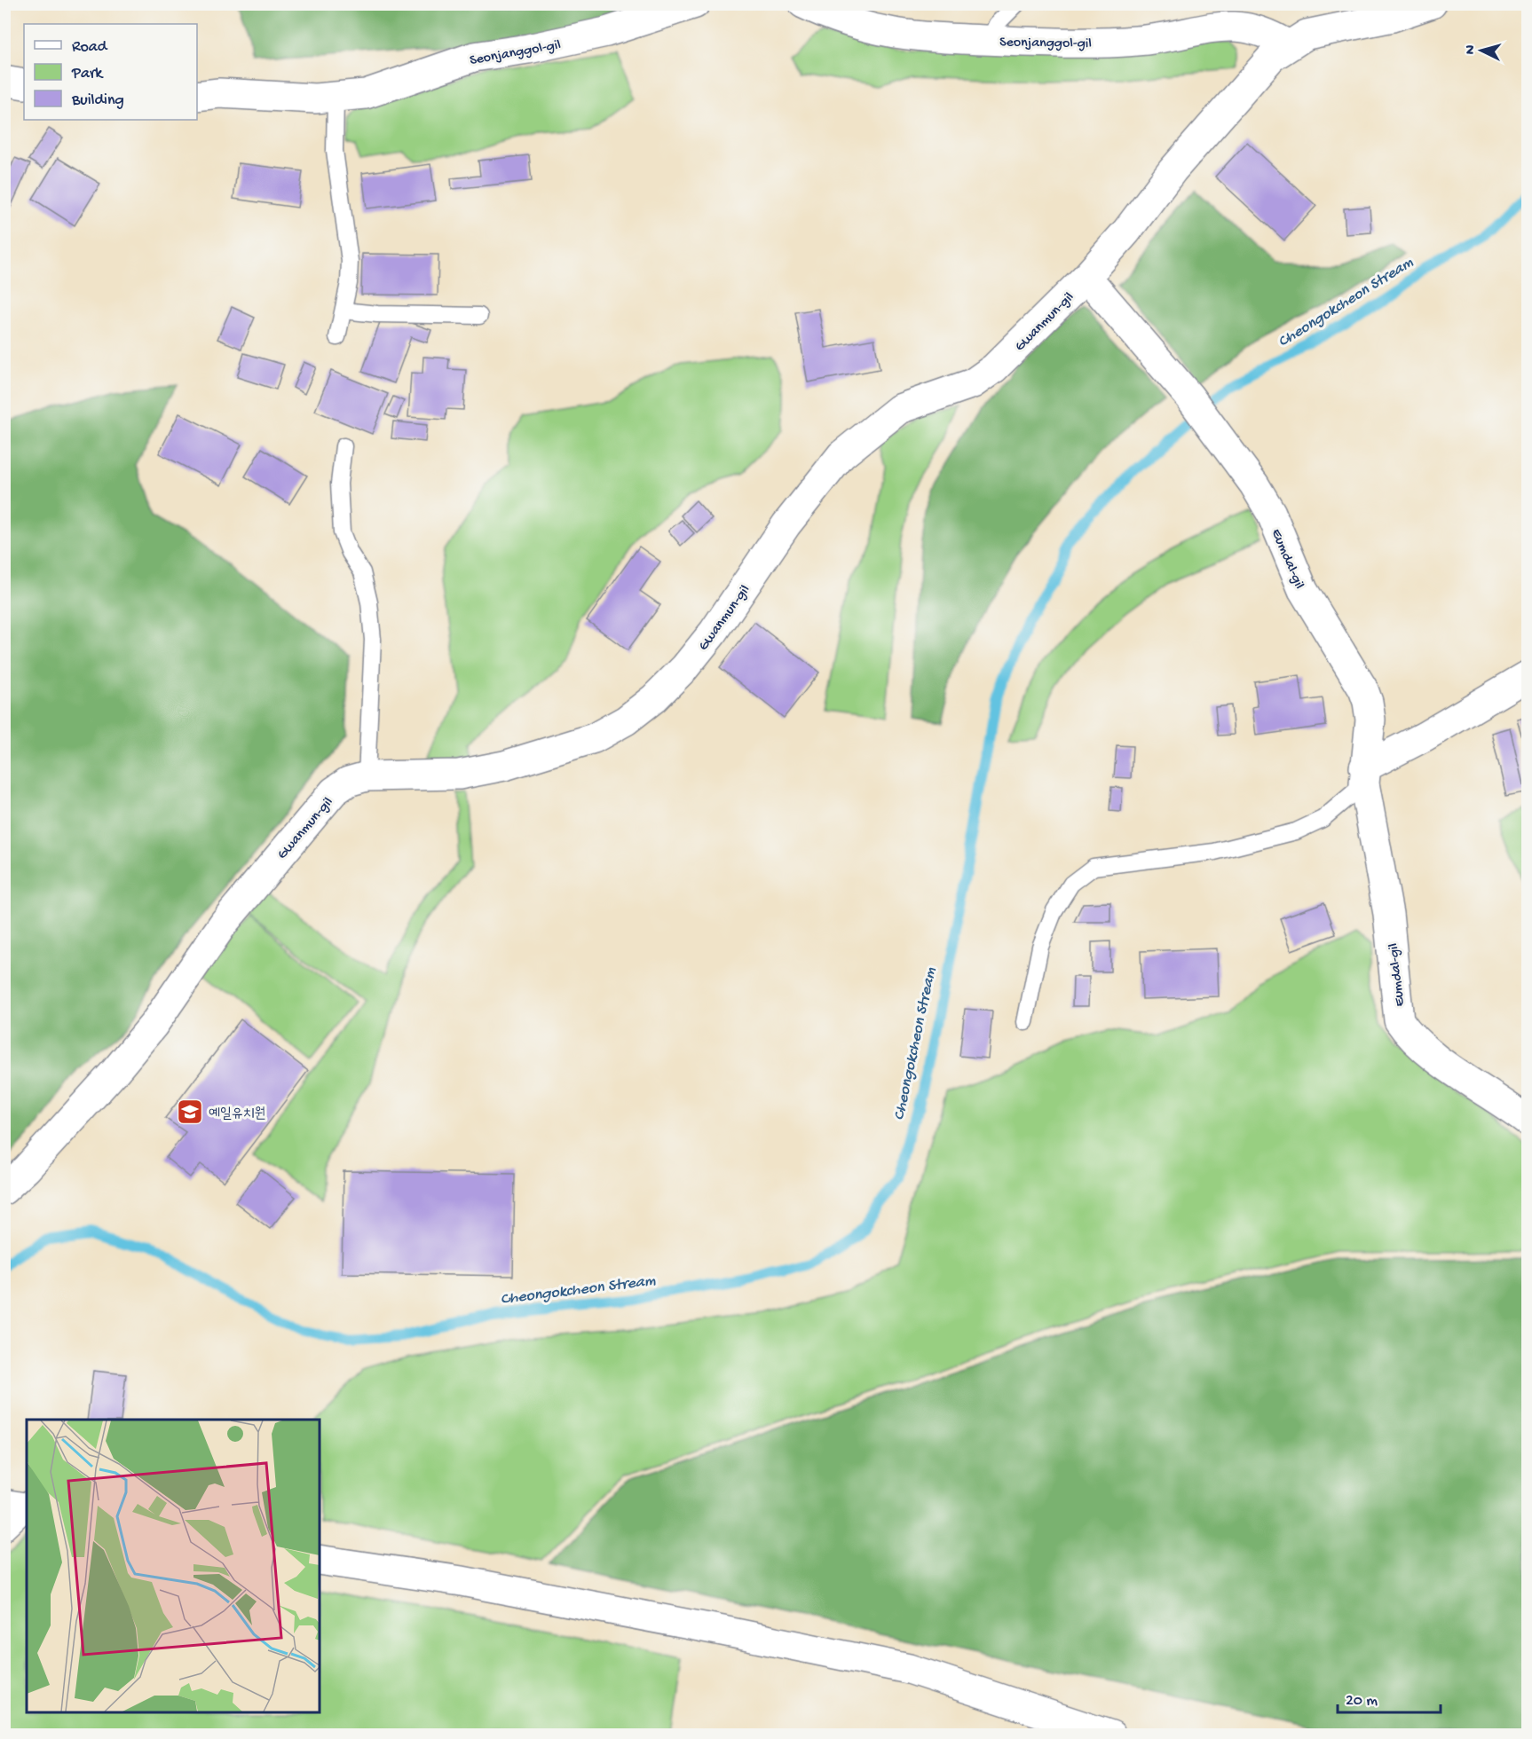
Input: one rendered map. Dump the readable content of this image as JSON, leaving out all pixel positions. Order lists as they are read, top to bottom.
{
  "streets": {
    "main road": ["Seonjanggol-gil", "Gwanmun-gil", "Eumdal-gil"]
  },
  "crossings": [
    ["Seonjanggol-gil", "Gwanmun-gil"],
    ["Gwanmun-gil", "Eumdal-gil"]
  ],
  "water": ["Cheongokcheon Stream"],
  "places": {
    "school or university": ["예일유치원"]
  },
  "legend": ["Road", "Park", "Building"],
  "scale_bar": "20 m",
  "north": "left"
}
